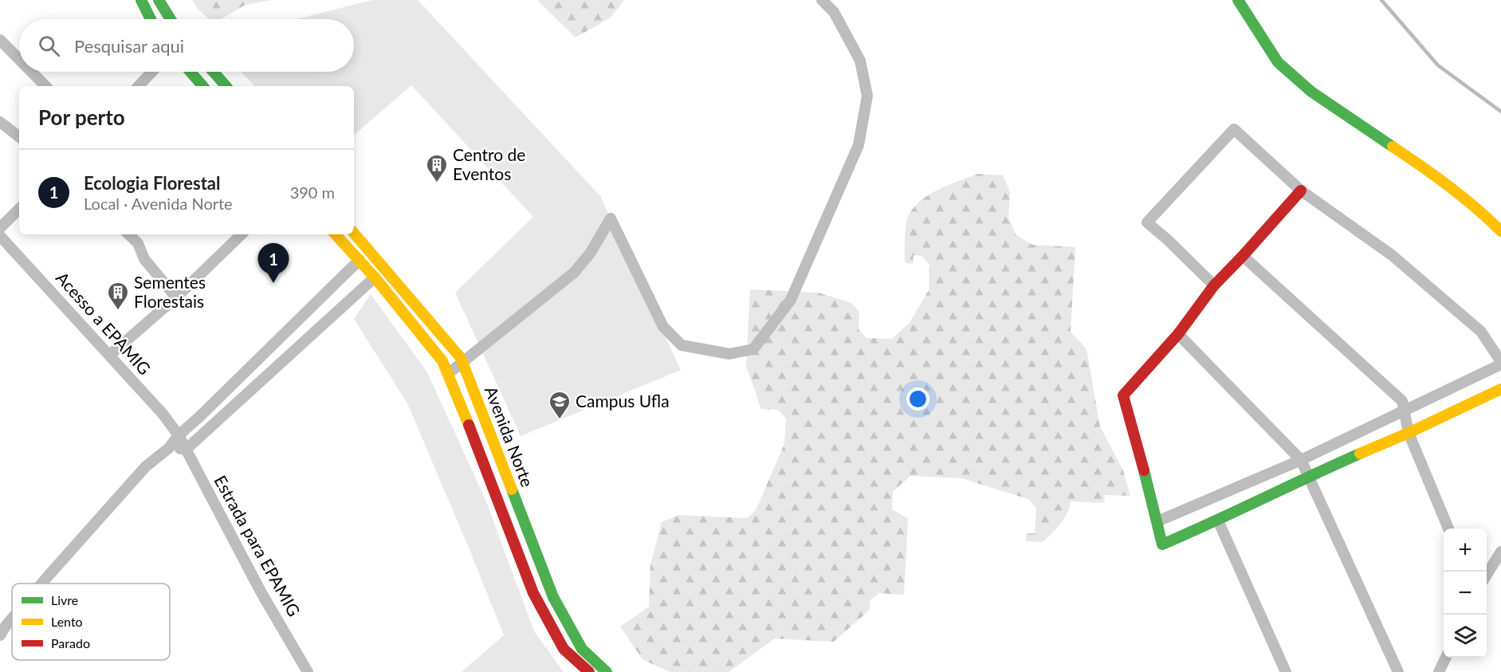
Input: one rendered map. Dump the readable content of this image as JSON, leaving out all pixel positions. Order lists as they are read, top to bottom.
{
  "streets": {
    "street": ["Acesso a EPAMIG", "Avenida Norte", "Estrada para EPAMIG"]
  },
  "crossings": [
    ["Acesso a EPAMIG", "Estrada para EPAMIG"]
  ],
  "places": {
    "building": ["Centro de Eventos", "Sementes Florestais"],
    "school or university": ["Campus Ufla"]
  },
  "legend": ["Livre", "Lento", "Parado"],
  "page": {
    "search": "Pesquisar aqui",
    "heading": "Por perto",
    "list": [
      {
        "mark": "1",
        "name": "Ecologia Florestal",
        "note": "Local · Avenida Norte",
        "value": "390 m"
      }
    ],
    "pins": "1",
    "map_buttons": ["+", "−"]
  }
}
